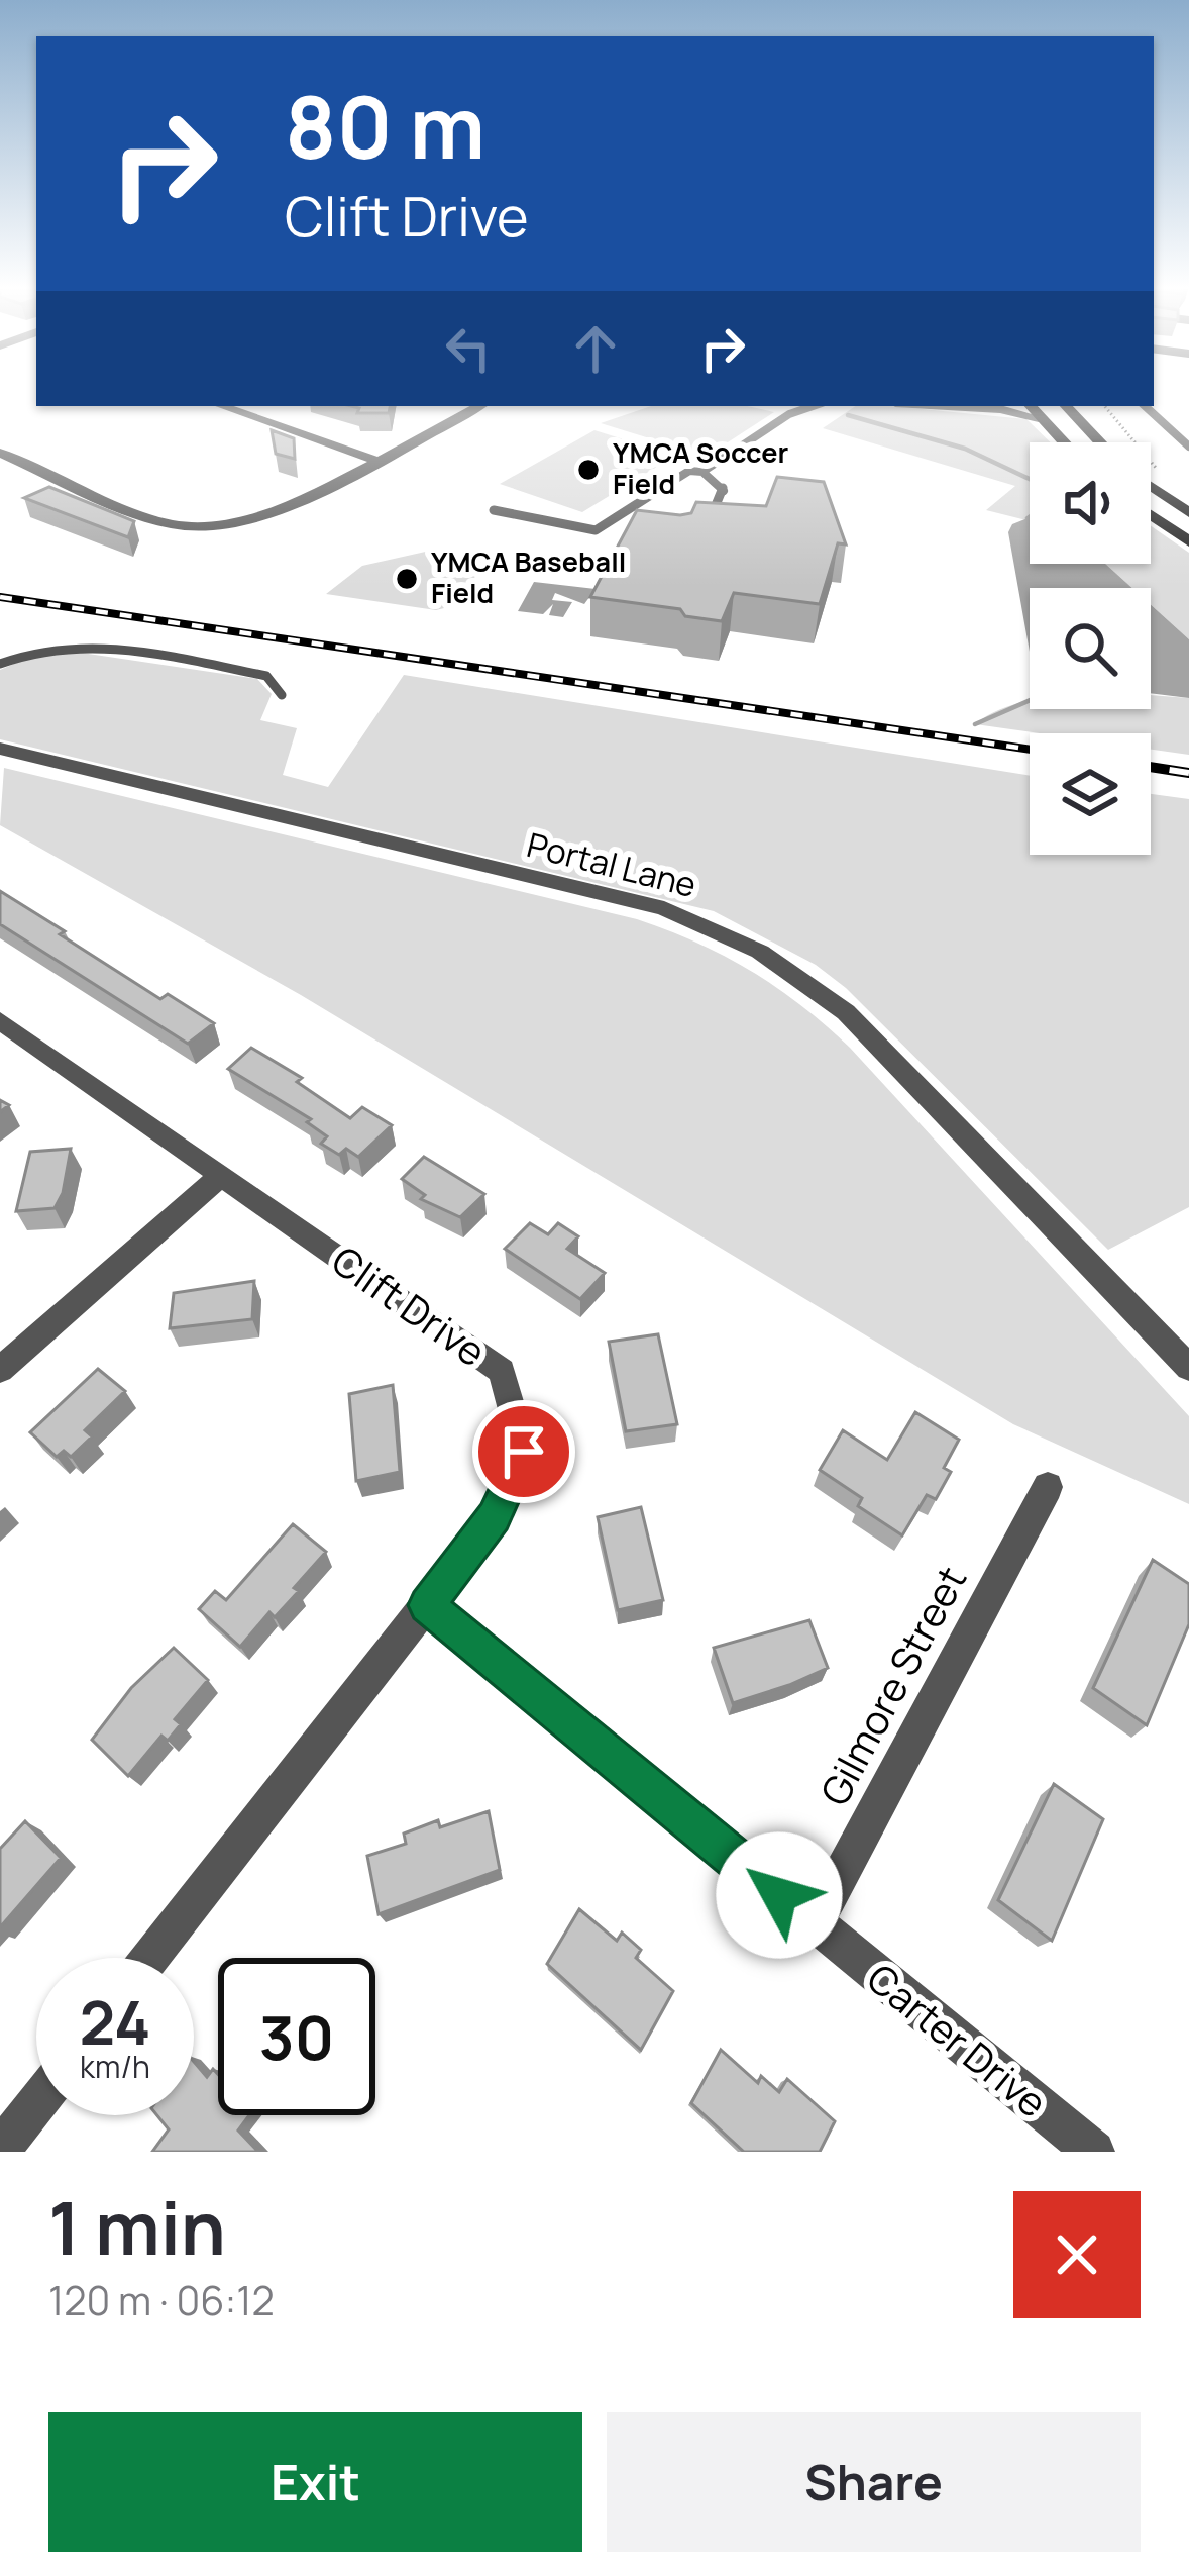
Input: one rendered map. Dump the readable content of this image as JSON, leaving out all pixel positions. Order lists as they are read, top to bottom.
{
  "streets": {
    "street": [
      "Portal Lane",
      "Clift Drive",
      "Gilmore Street",
      "Carter Drive"
    ]
  },
  "crossings": [
    ["Clift Drive", "Carter Drive"],
    ["Gilmore Street", "Carter Drive"]
  ],
  "places": ["YMCA Soccer Field", "YMCA Baseball Field"],
  "page": {
    "turn": ["80 m", "Clift Drive"],
    "speed": "24 km/h",
    "limit": "30",
    "heading": ["1 min", "120 m · 06:12"],
    "buttons": ["Exit", "Share"]
  }
}
